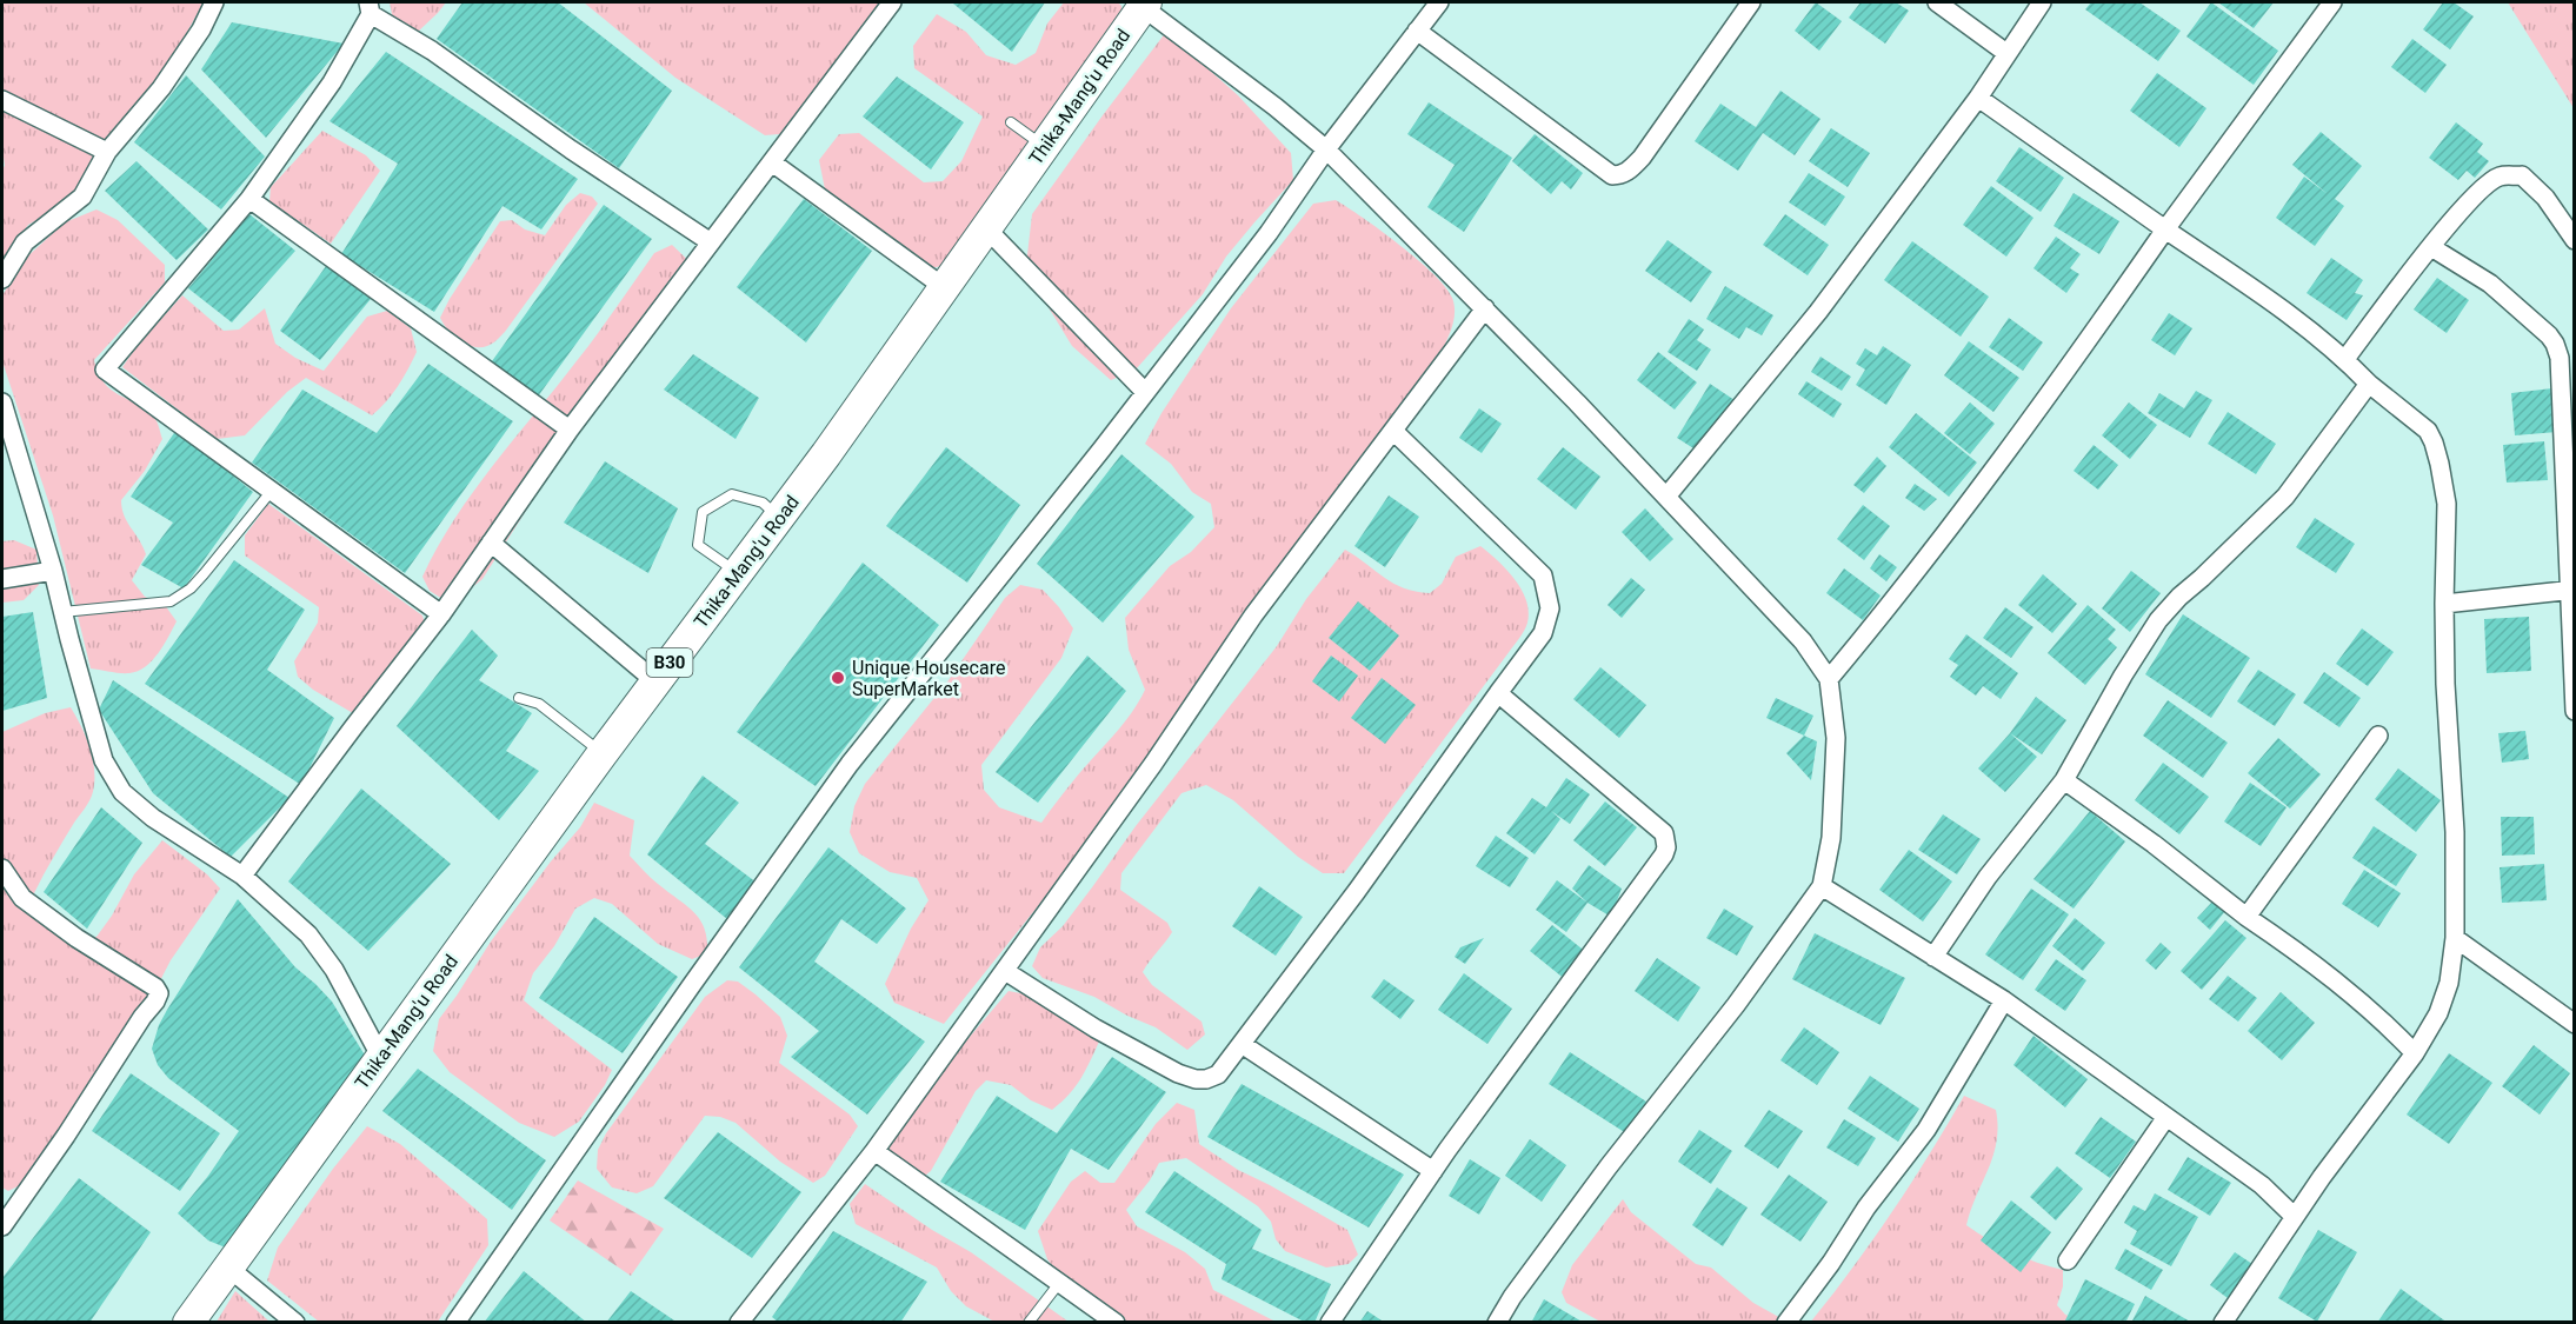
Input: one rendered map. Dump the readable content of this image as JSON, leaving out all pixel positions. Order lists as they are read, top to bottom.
{
  "streets": {
    "highway": ["Thika-Mang'u Road", "B30"]
  },
  "places": ["Unique Housecare SuperMarket"]
}
